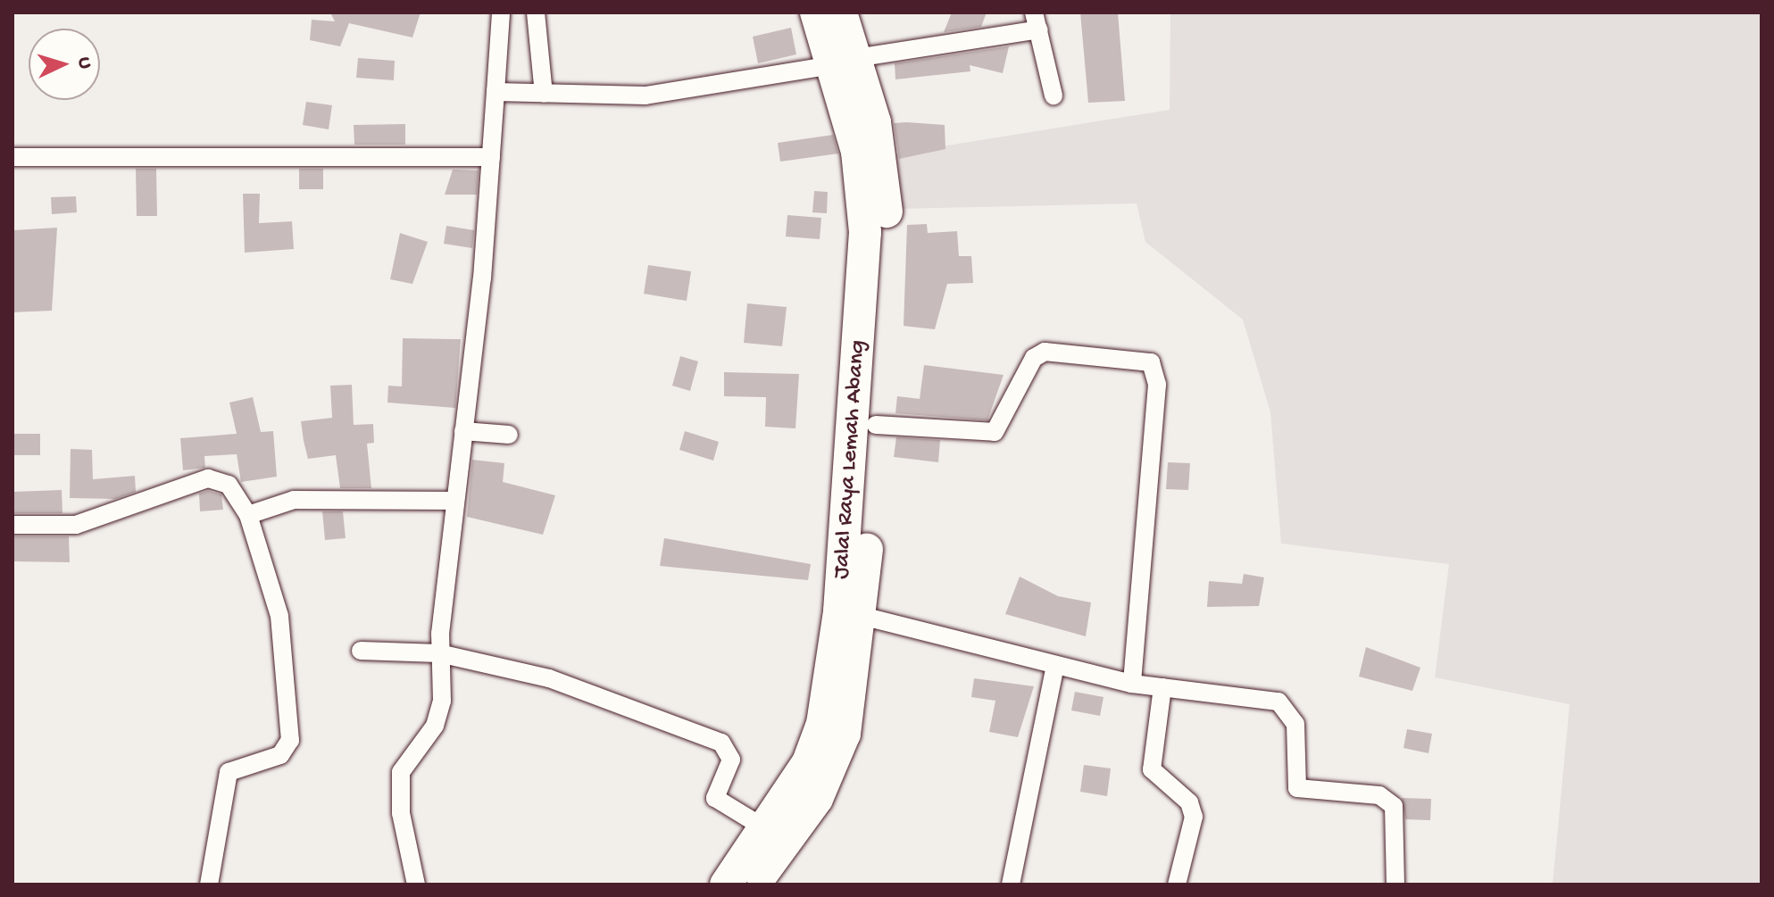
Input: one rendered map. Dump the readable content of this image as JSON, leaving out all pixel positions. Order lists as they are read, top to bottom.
{
  "streets": {
    "highway": ["Jalal Raya Lemah Abang"]
  },
  "north": "right"
}
